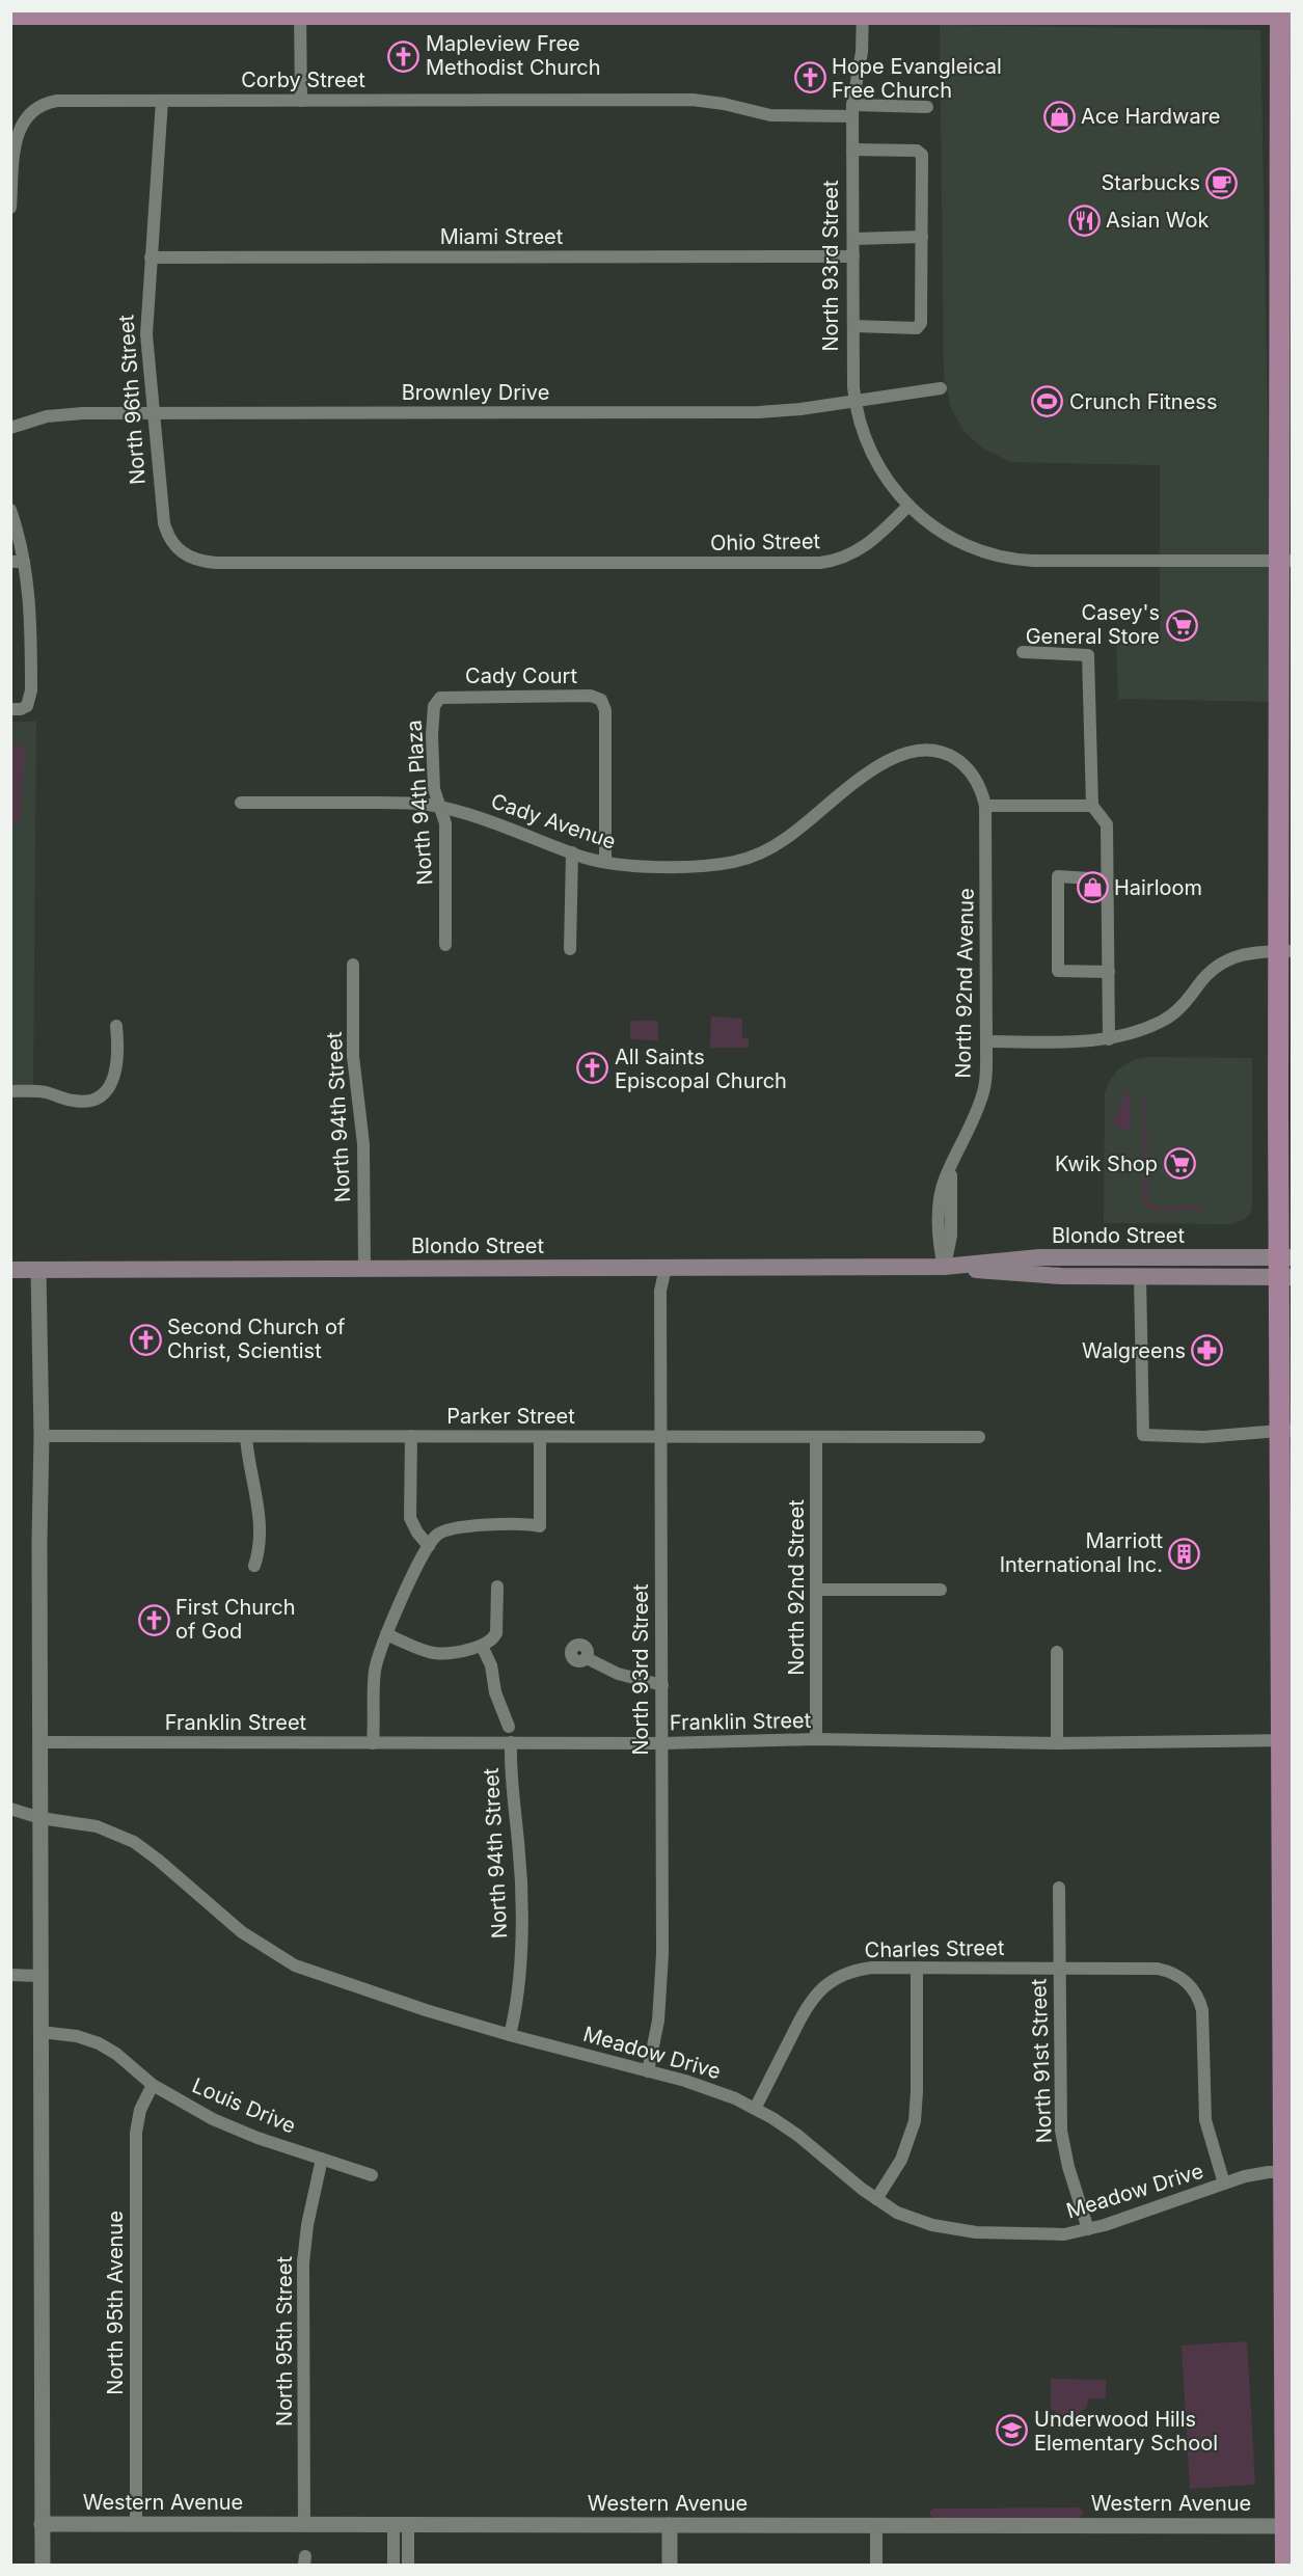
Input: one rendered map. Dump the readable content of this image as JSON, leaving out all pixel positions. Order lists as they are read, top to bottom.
{
  "streets": {
    "main road": ["Blondo Street"],
    "street": [
      "Corby Street",
      "Miami Street",
      "North 93rd Street",
      "Brownley Drive",
      "North 96th Street",
      "Ohio Street",
      "Cady Court",
      "North 94th Plaza",
      "Cady Avenue",
      "North 92nd Avenue",
      "North 94th Street",
      "Parker Street",
      "North 92nd Street",
      "Franklin Street",
      "Charles Street",
      "Meadow Drive",
      "North 91st Street",
      "Louis Drive",
      "North 95th Avenue",
      "North 95th Street",
      "Western Avenue"
    ]
  },
  "crossings": [
    ["Corby Street", "North 93rd Street"],
    ["Corby Street", "North 96th Street"],
    ["Miami Street", "North 93rd Street"],
    ["Miami Street", "North 96th Street"],
    ["North 93rd Street", "Brownley Drive"],
    ["North 93rd Street", "Ohio Street"],
    ["North 93rd Street", "Blondo Street"],
    ["North 93rd Street", "Parker Street"],
    ["North 93rd Street", "Franklin Street"],
    ["North 93rd Street", "Meadow Drive"],
    ["Brownley Drive", "North 96th Street"],
    ["North 96th Street", "Ohio Street"],
    ["Cady Court", "North 94th Plaza"],
    ["Cady Court", "Cady Avenue"],
    ["North 94th Plaza", "Cady Avenue"],
    ["Cady Avenue", "North 92nd Avenue"],
    ["North 92nd Avenue", "Blondo Street"],
    ["North 94th Street", "Blondo Street"],
    ["North 94th Street", "Franklin Street"],
    ["North 94th Street", "Meadow Drive"],
    ["Parker Street", "North 92nd Street"],
    ["North 92nd Street", "Franklin Street"],
    ["Charles Street", "Meadow Drive"],
    ["Charles Street", "North 91st Street"],
    ["Meadow Drive", "North 91st Street"],
    ["Louis Drive", "North 95th Avenue"],
    ["Louis Drive", "North 95th Street"],
    ["North 95th Avenue", "Western Avenue"],
    ["North 95th Street", "Western Avenue"]
  ],
  "places": {
    "church": [
      "Mapleview Free Methodist Church",
      "Hope Evangleical Free Church",
      "All Saints Episcopal Church",
      "Second Church of Christ, Scientist",
      "First Church of God"
    ],
    "shop": ["Ace Hardware", "Hairloom"],
    "cafe": ["Starbucks"],
    "restaurant": ["Asian Wok"],
    "sports": ["Crunch Fitness"],
    "supermarket": ["Casey's General Store", "Kwik Shop"],
    "pharmacy": ["Walgreens"],
    "building": ["Marriott International Inc."],
    "school or university": ["Underwood Hills Elementary School"]
  }
}
